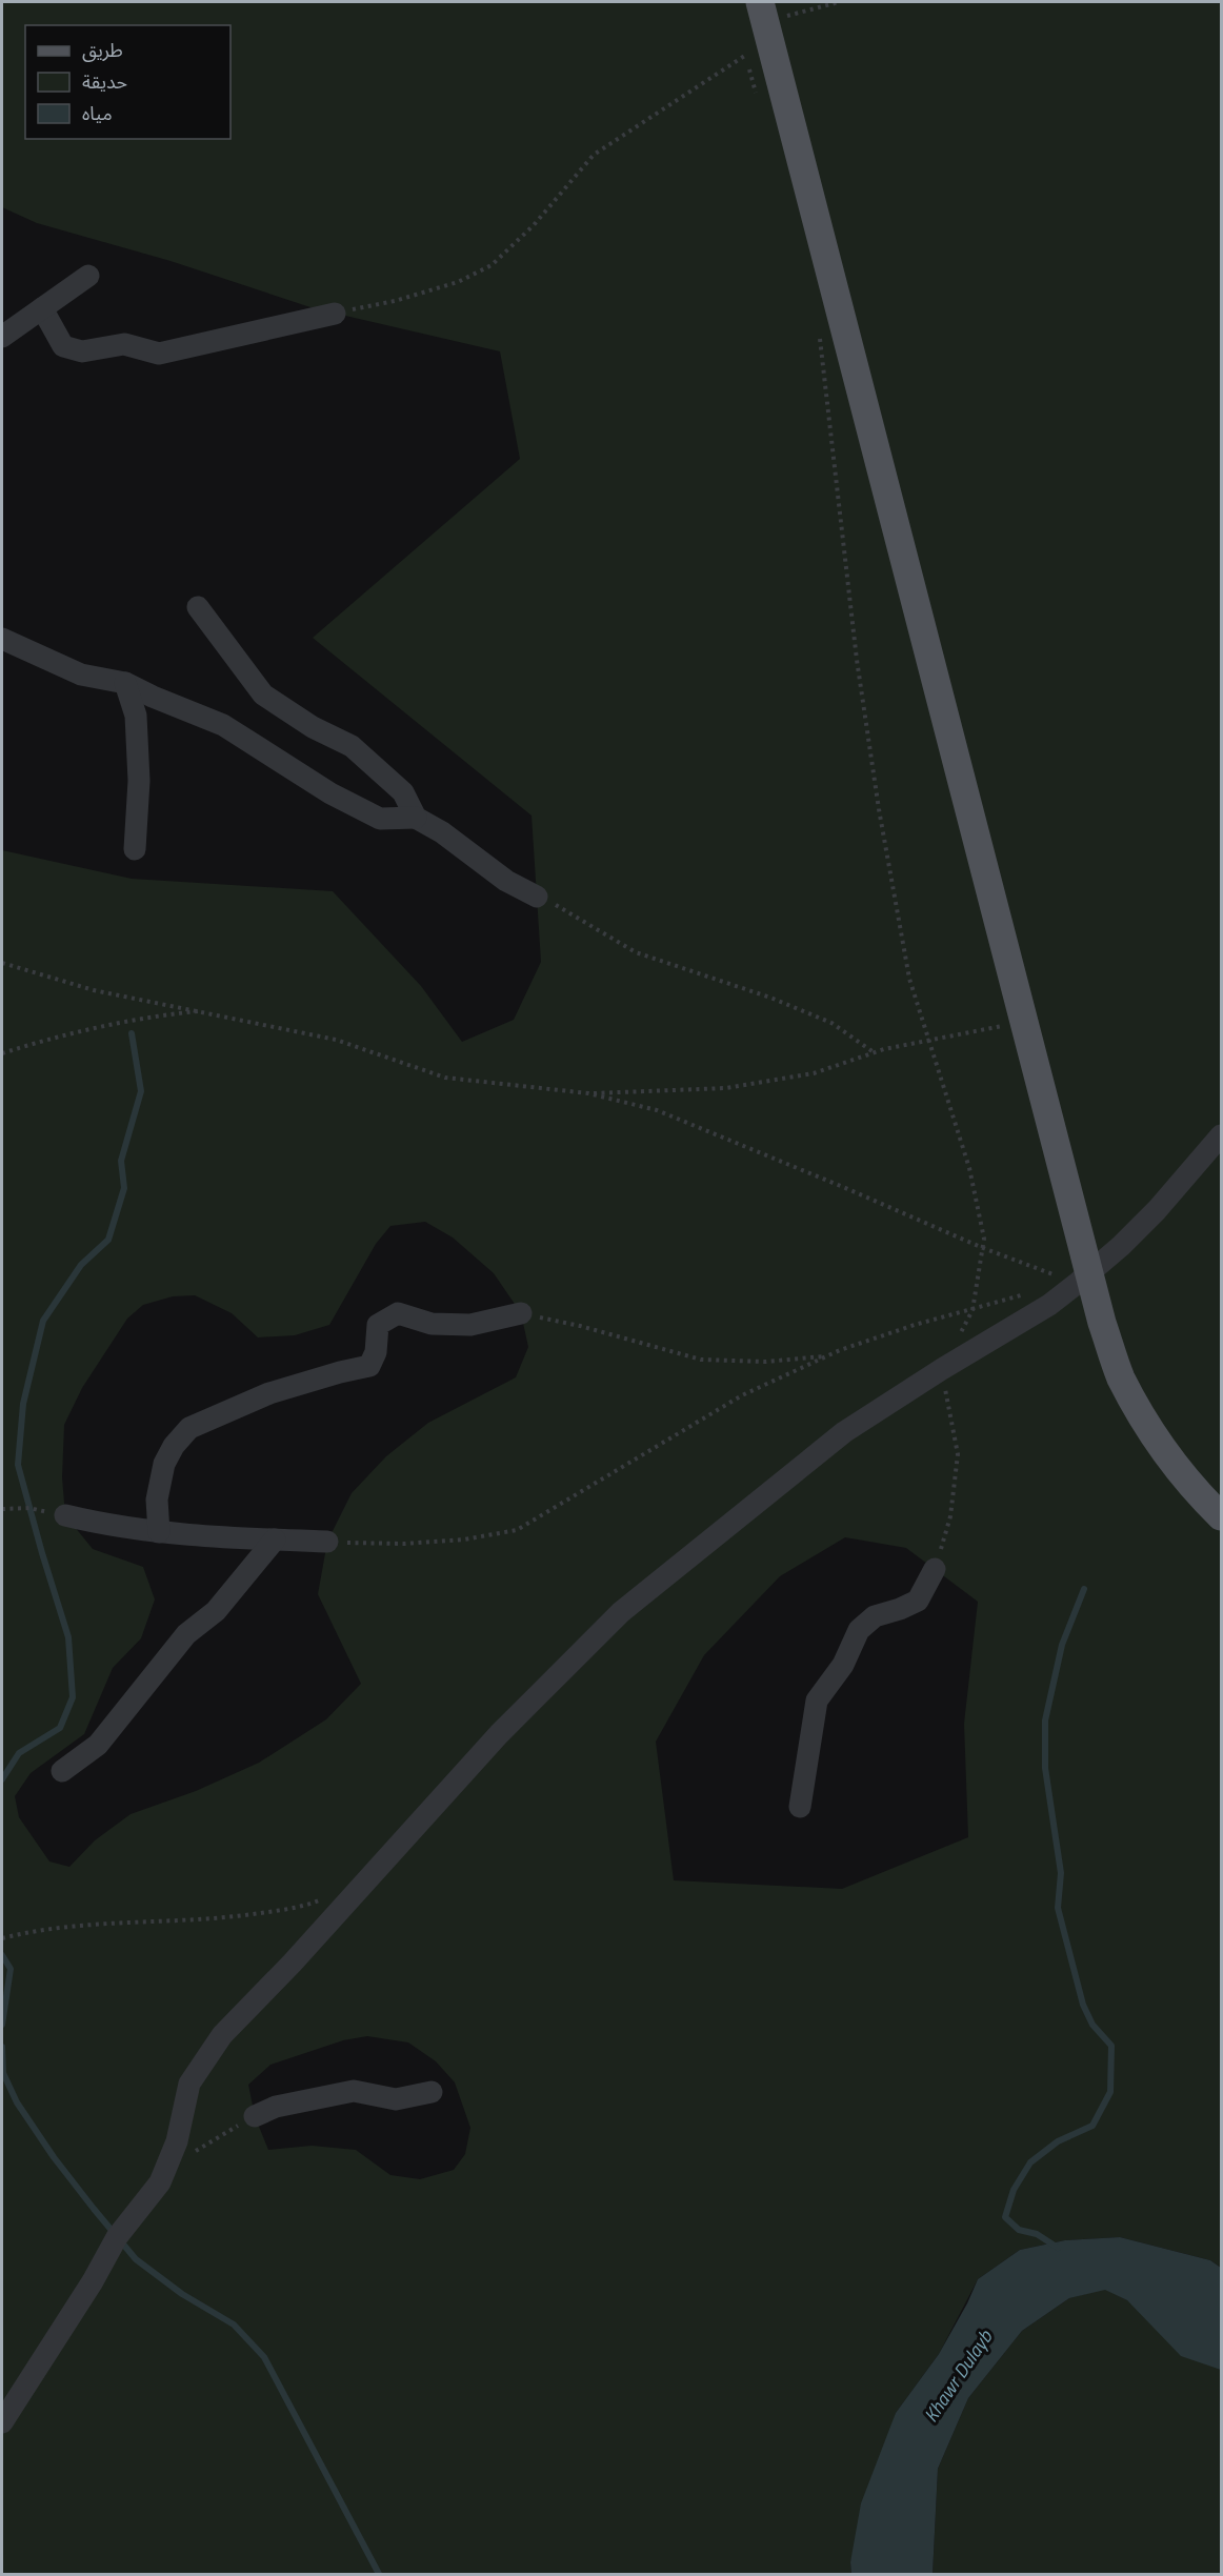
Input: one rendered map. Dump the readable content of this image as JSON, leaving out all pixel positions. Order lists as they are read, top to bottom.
{
  "water": ["Khawr Dulayb"],
  "legend": ["طريق", "حديقة", "مياه"]
}
